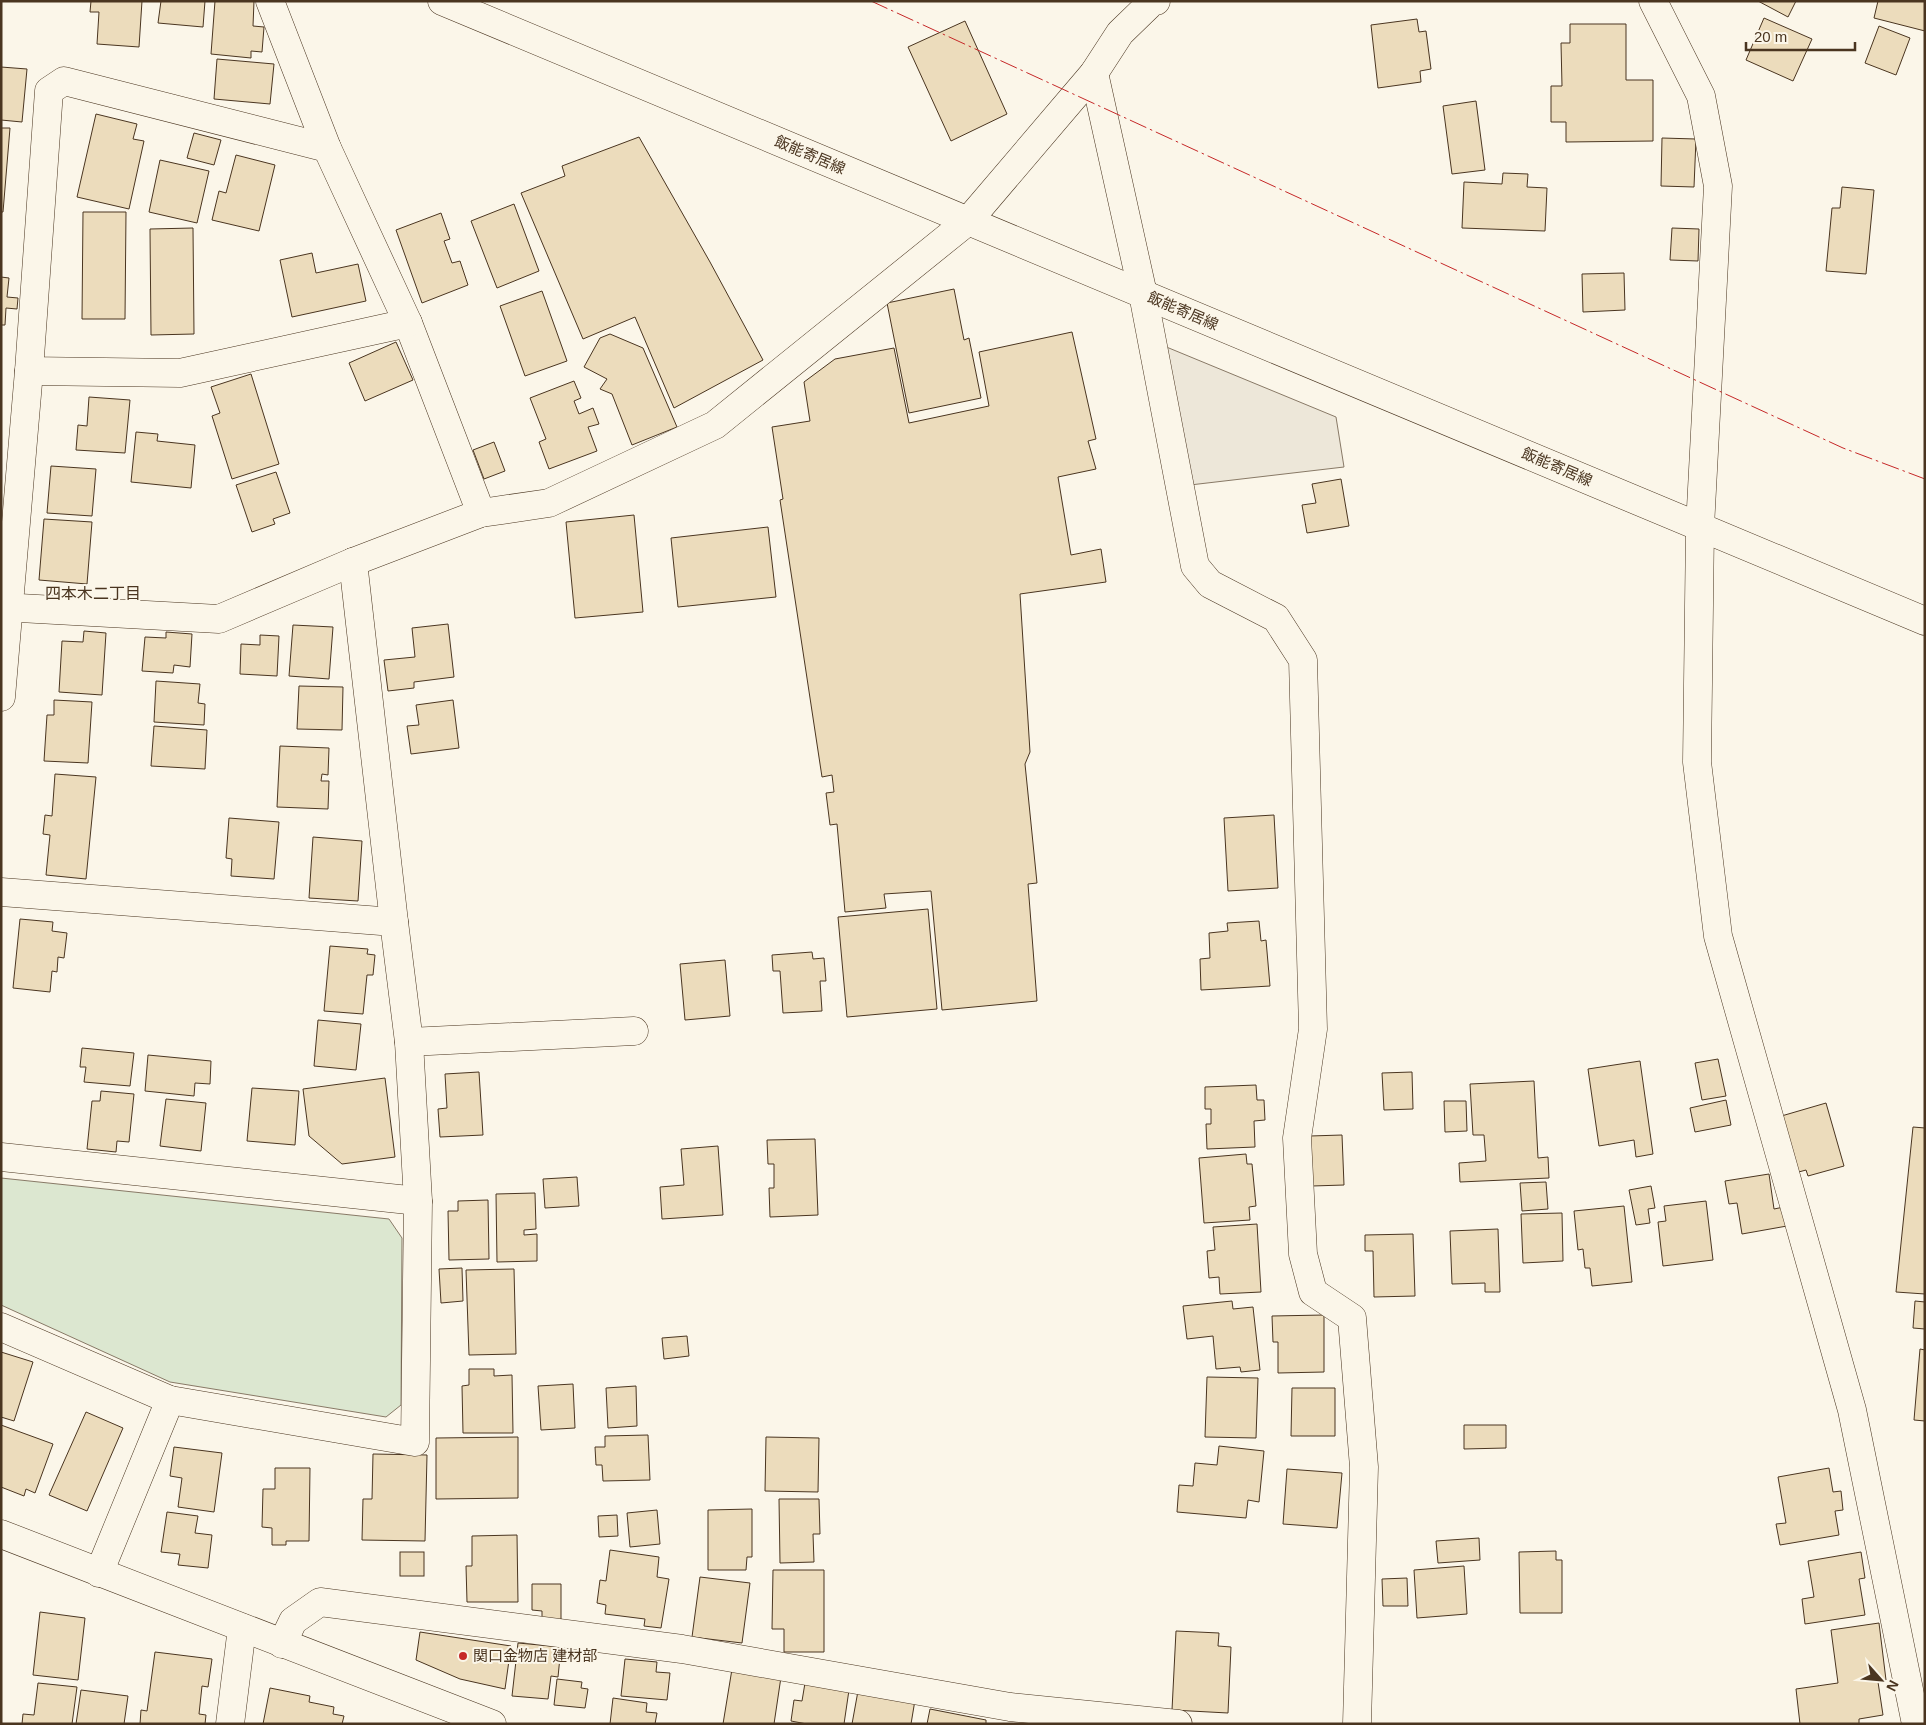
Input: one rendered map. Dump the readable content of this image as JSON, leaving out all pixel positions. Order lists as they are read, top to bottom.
{
  "streets": {
    "street": ["飯能寄居線"]
  },
  "districts": ["四本木二丁目"],
  "places": ["関口金物店 建材部"],
  "scale_bar": "20 m",
  "north": "bottom right"
}
